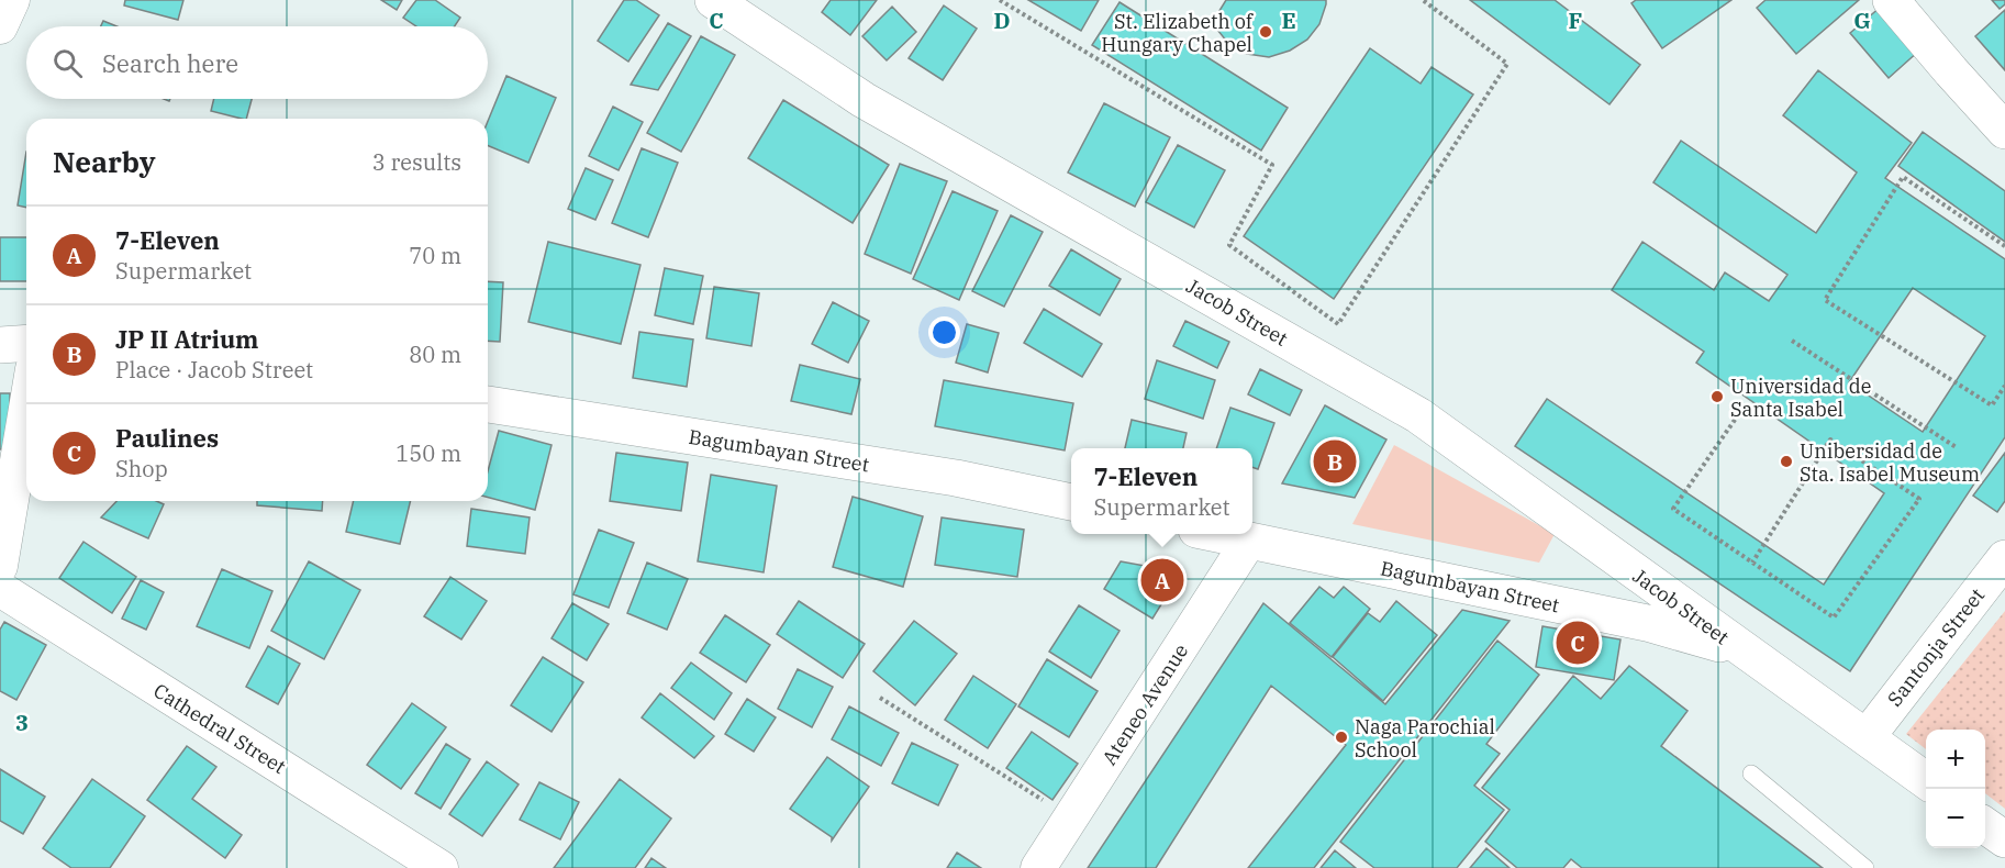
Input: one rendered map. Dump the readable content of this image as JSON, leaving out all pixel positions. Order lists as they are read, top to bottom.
{
  "streets": {
    "main road": ["Jacob Street", "Bagumbayan Street", "Santonja Street"],
    "street": ["Ateneo Avenue", "Cathedral Street"]
  },
  "crossings": [
    ["Jacob Street", "Bagumbayan Street"],
    ["Jacob Street", "Santonja Street"],
    ["Bagumbayan Street", "Ateneo Avenue"]
  ],
  "places": [
    "St. Elizabeth of Hungary Chapel",
    "Universidad de Santa Isabel",
    "Unibersidad de Sta. Isabel Museum",
    "Naga Parochial School"
  ],
  "page": {
    "search": "Search here",
    "heading": ["Nearby", "3 results"],
    "list": [
      {
        "mark": "A",
        "name": "7-Eleven",
        "note": "Supermarket",
        "value": "70 m"
      },
      {
        "mark": "B",
        "name": "JP II Atrium",
        "note": "Place · Jacob Street",
        "value": "80 m"
      },
      {
        "mark": "C",
        "name": "Paulines",
        "note": "Shop",
        "value": "150 m"
      }
    ],
    "pins": ["B", "A", "C"],
    "popup": ["7-Eleven", "Supermarket"],
    "map_buttons": ["+", "−"]
  },
  "grid": {
    "columns": [
      "C",
      "D",
      "E",
      "F",
      "G"
    ],
    "rows": ["3"]
  }
}
